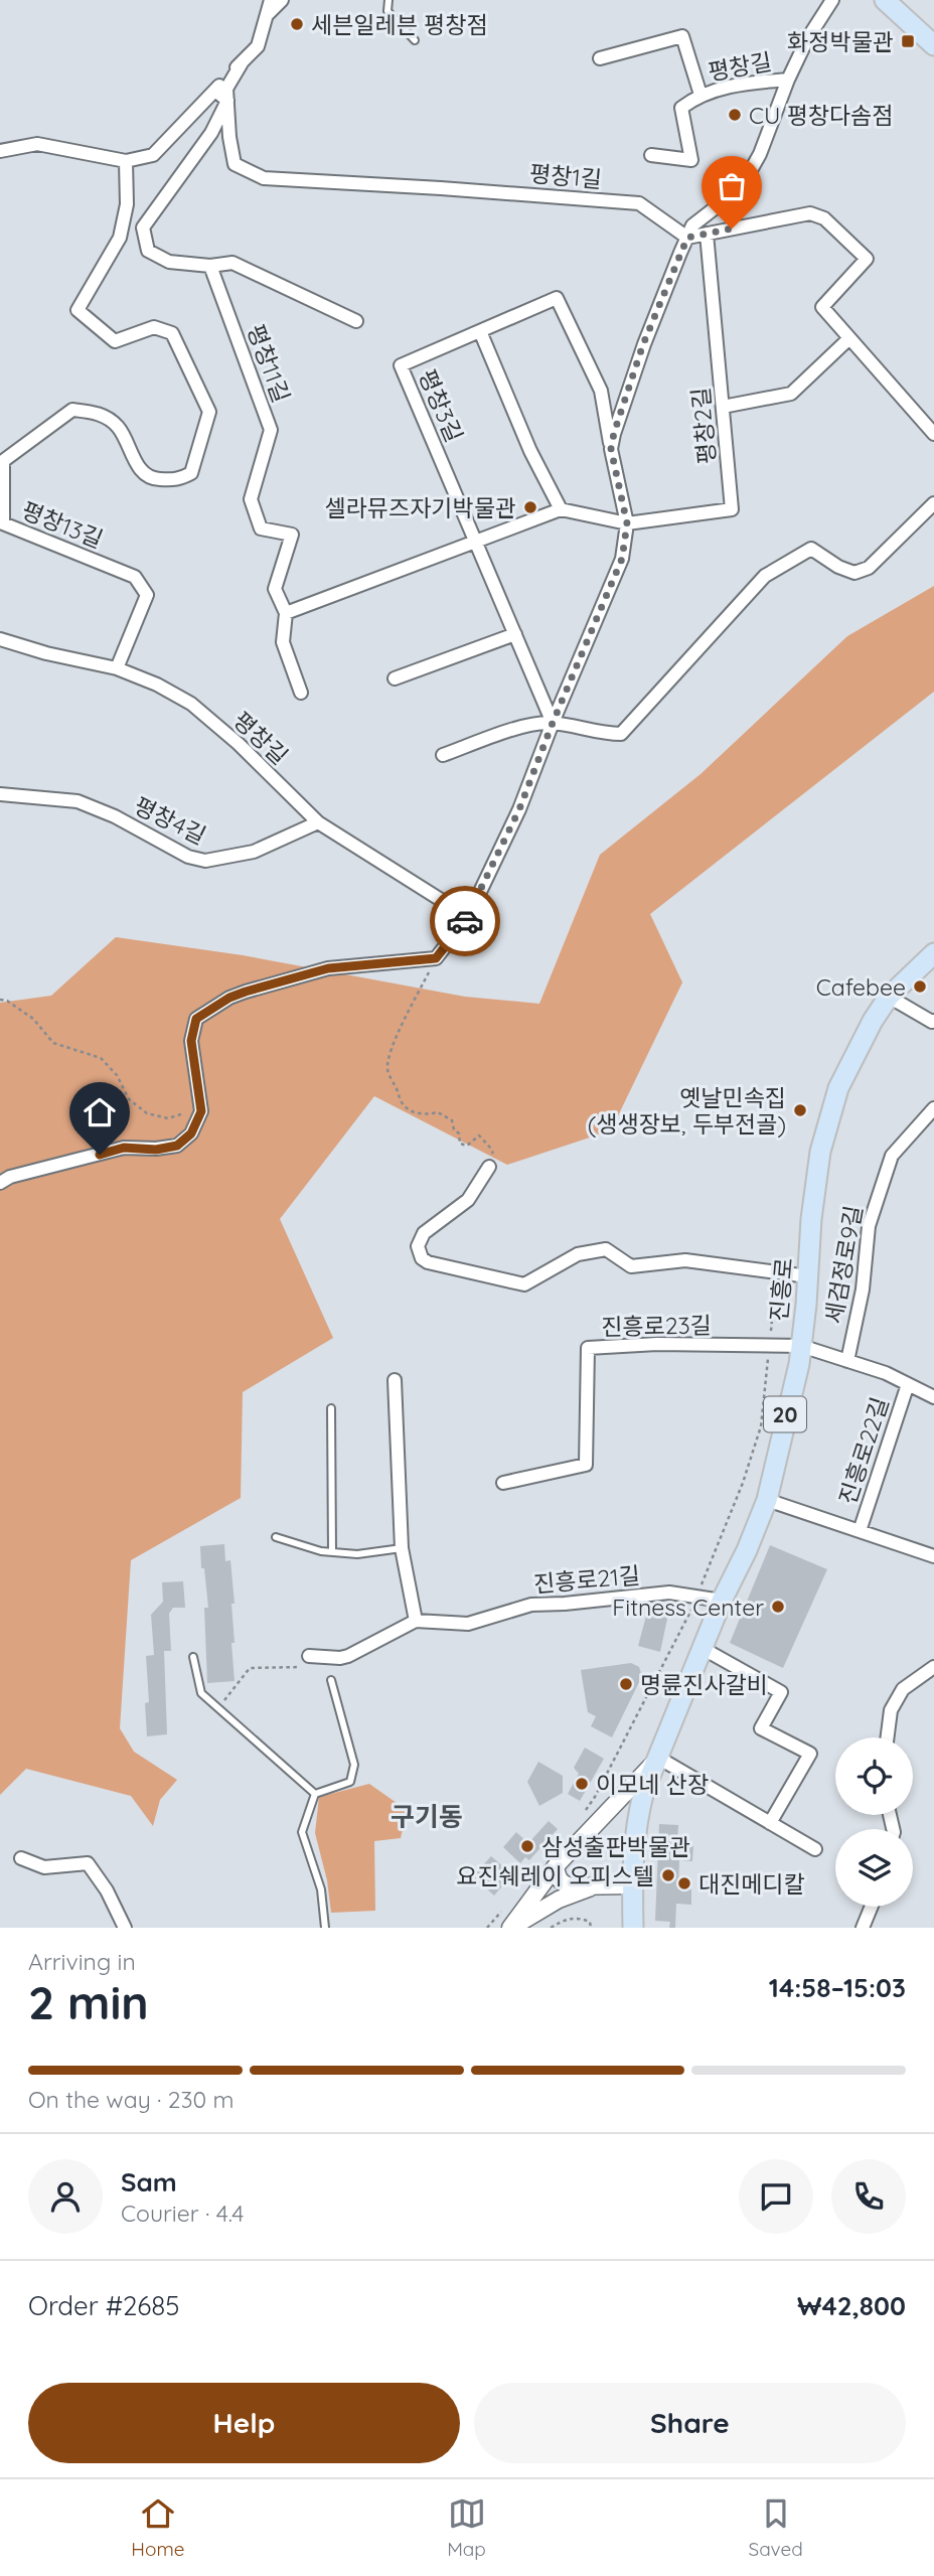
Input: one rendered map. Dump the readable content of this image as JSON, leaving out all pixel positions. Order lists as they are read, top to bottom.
{
  "streets": {
    "main road": ["진흥로", "20"],
    "street": [
      "평창길",
      "평창1길",
      "평창11길",
      "평창3길",
      "평창2길",
      "평창13길",
      "평창4길",
      "세검정로9길",
      "진흥로23길",
      "진흥로22길",
      "진흥로21길"
    ]
  },
  "crossings": [
    ["평창길", "평창1길"],
    ["평창길", "평창3길"],
    ["평창길", "평창2길"],
    ["평창길", "평창13길"],
    ["평창길", "평창4길"],
    ["세검정로9길", "진흥로22길"],
    ["진흥로", "진흥로23길"],
    ["진흥로", "진흥로22길"],
    ["진흥로", "진흥로21길"],
    ["진흥로23길", "진흥로22길"]
  ],
  "districts": ["구기동"],
  "places": {
    "other": [
      "세븐일레븐 평창점",
      "CU 평창다솜점",
      "셀라뮤즈자기박물관",
      "Cafebee",
      "옛날민속집 (생생장보, 두부전골)",
      "Fitness Center",
      "명륜진사갈비",
      "이모네 산장",
      "삼성출판박물관",
      "요진쉐레이 오피스텔",
      "대진메디칼"
    ],
    "transit": ["화정박물관"]
  },
  "page": {
    "heading": ["2 min", "Arriving in", "14:58–15:03"],
    "panel": [
      "Sam",
      "Courier · 4.4",
      "Order #2685",
      "₩42,800"
    ],
    "bar": "On the way · 230 m",
    "buttons": ["Help", "Share"],
    "tabs": ["Home", "Map", "Saved"]
  }
}
